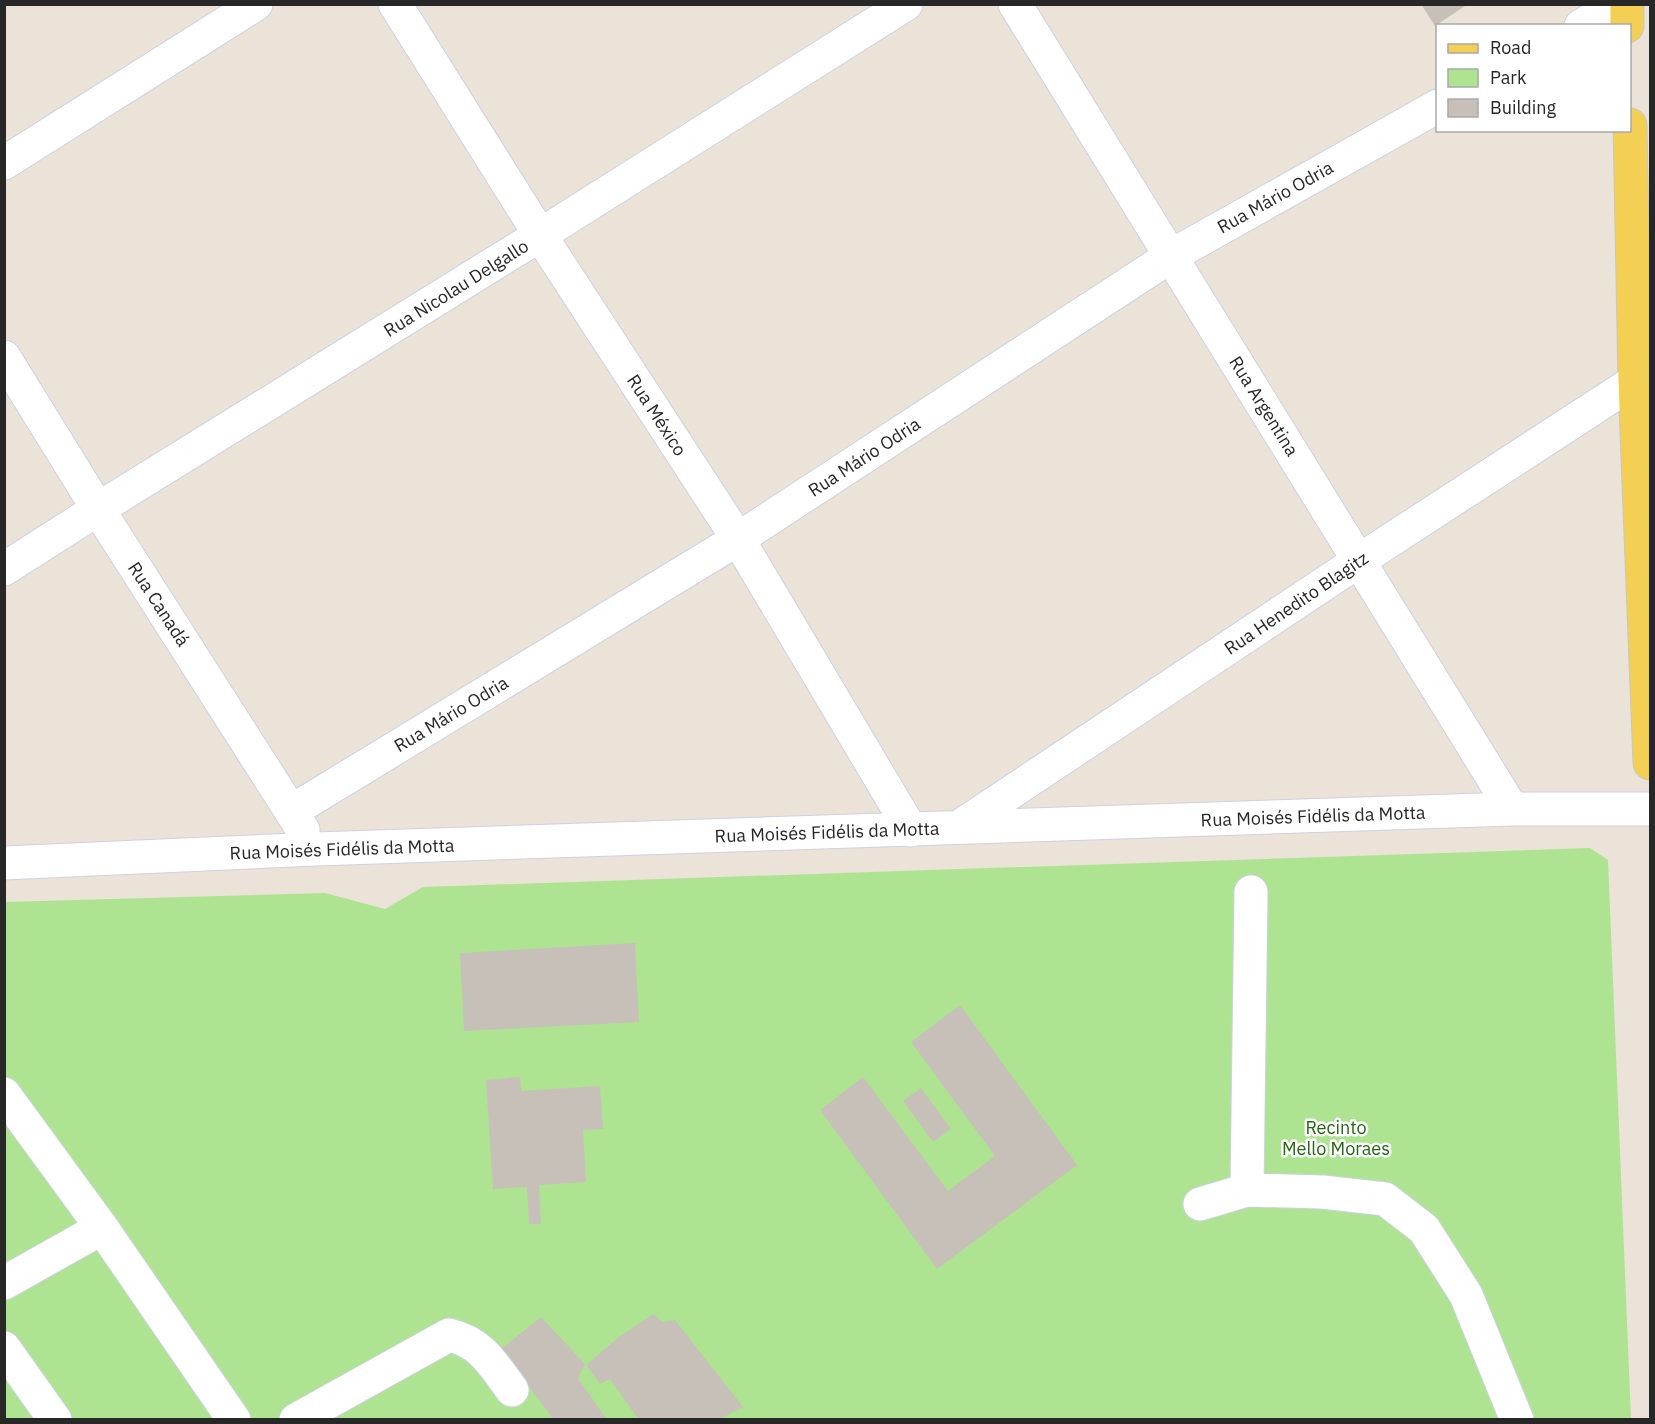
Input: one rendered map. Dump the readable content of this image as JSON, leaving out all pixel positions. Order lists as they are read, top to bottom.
{
  "streets": {
    "street": [
      "Rua Mário Odria",
      "Rua Nicolau Delgallo",
      "Rua Argentina",
      "Rua México",
      "Rua Henedito Blagitz",
      "Rua Canadá",
      "Rua Moisés Fidélis da Motta"
    ]
  },
  "crossings": [
    ["Rua Mário Odria", "Rua Argentina"],
    ["Rua Mário Odria", "Rua México"],
    ["Rua Mário Odria", "Rua Canadá"],
    ["Rua Nicolau Delgallo", "Rua México"],
    ["Rua Nicolau Delgallo", "Rua Canadá"],
    ["Rua Argentina", "Rua Henedito Blagitz"],
    ["Rua Argentina", "Rua Moisés Fidélis da Motta"],
    ["Rua México", "Rua Moisés Fidélis da Motta"],
    ["Rua Henedito Blagitz", "Rua Moisés Fidélis da Motta"],
    ["Rua Canadá", "Rua Moisés Fidélis da Motta"]
  ],
  "parks": ["Recinto Mello Moraes"],
  "legend": ["Road", "Park", "Building"]
}
